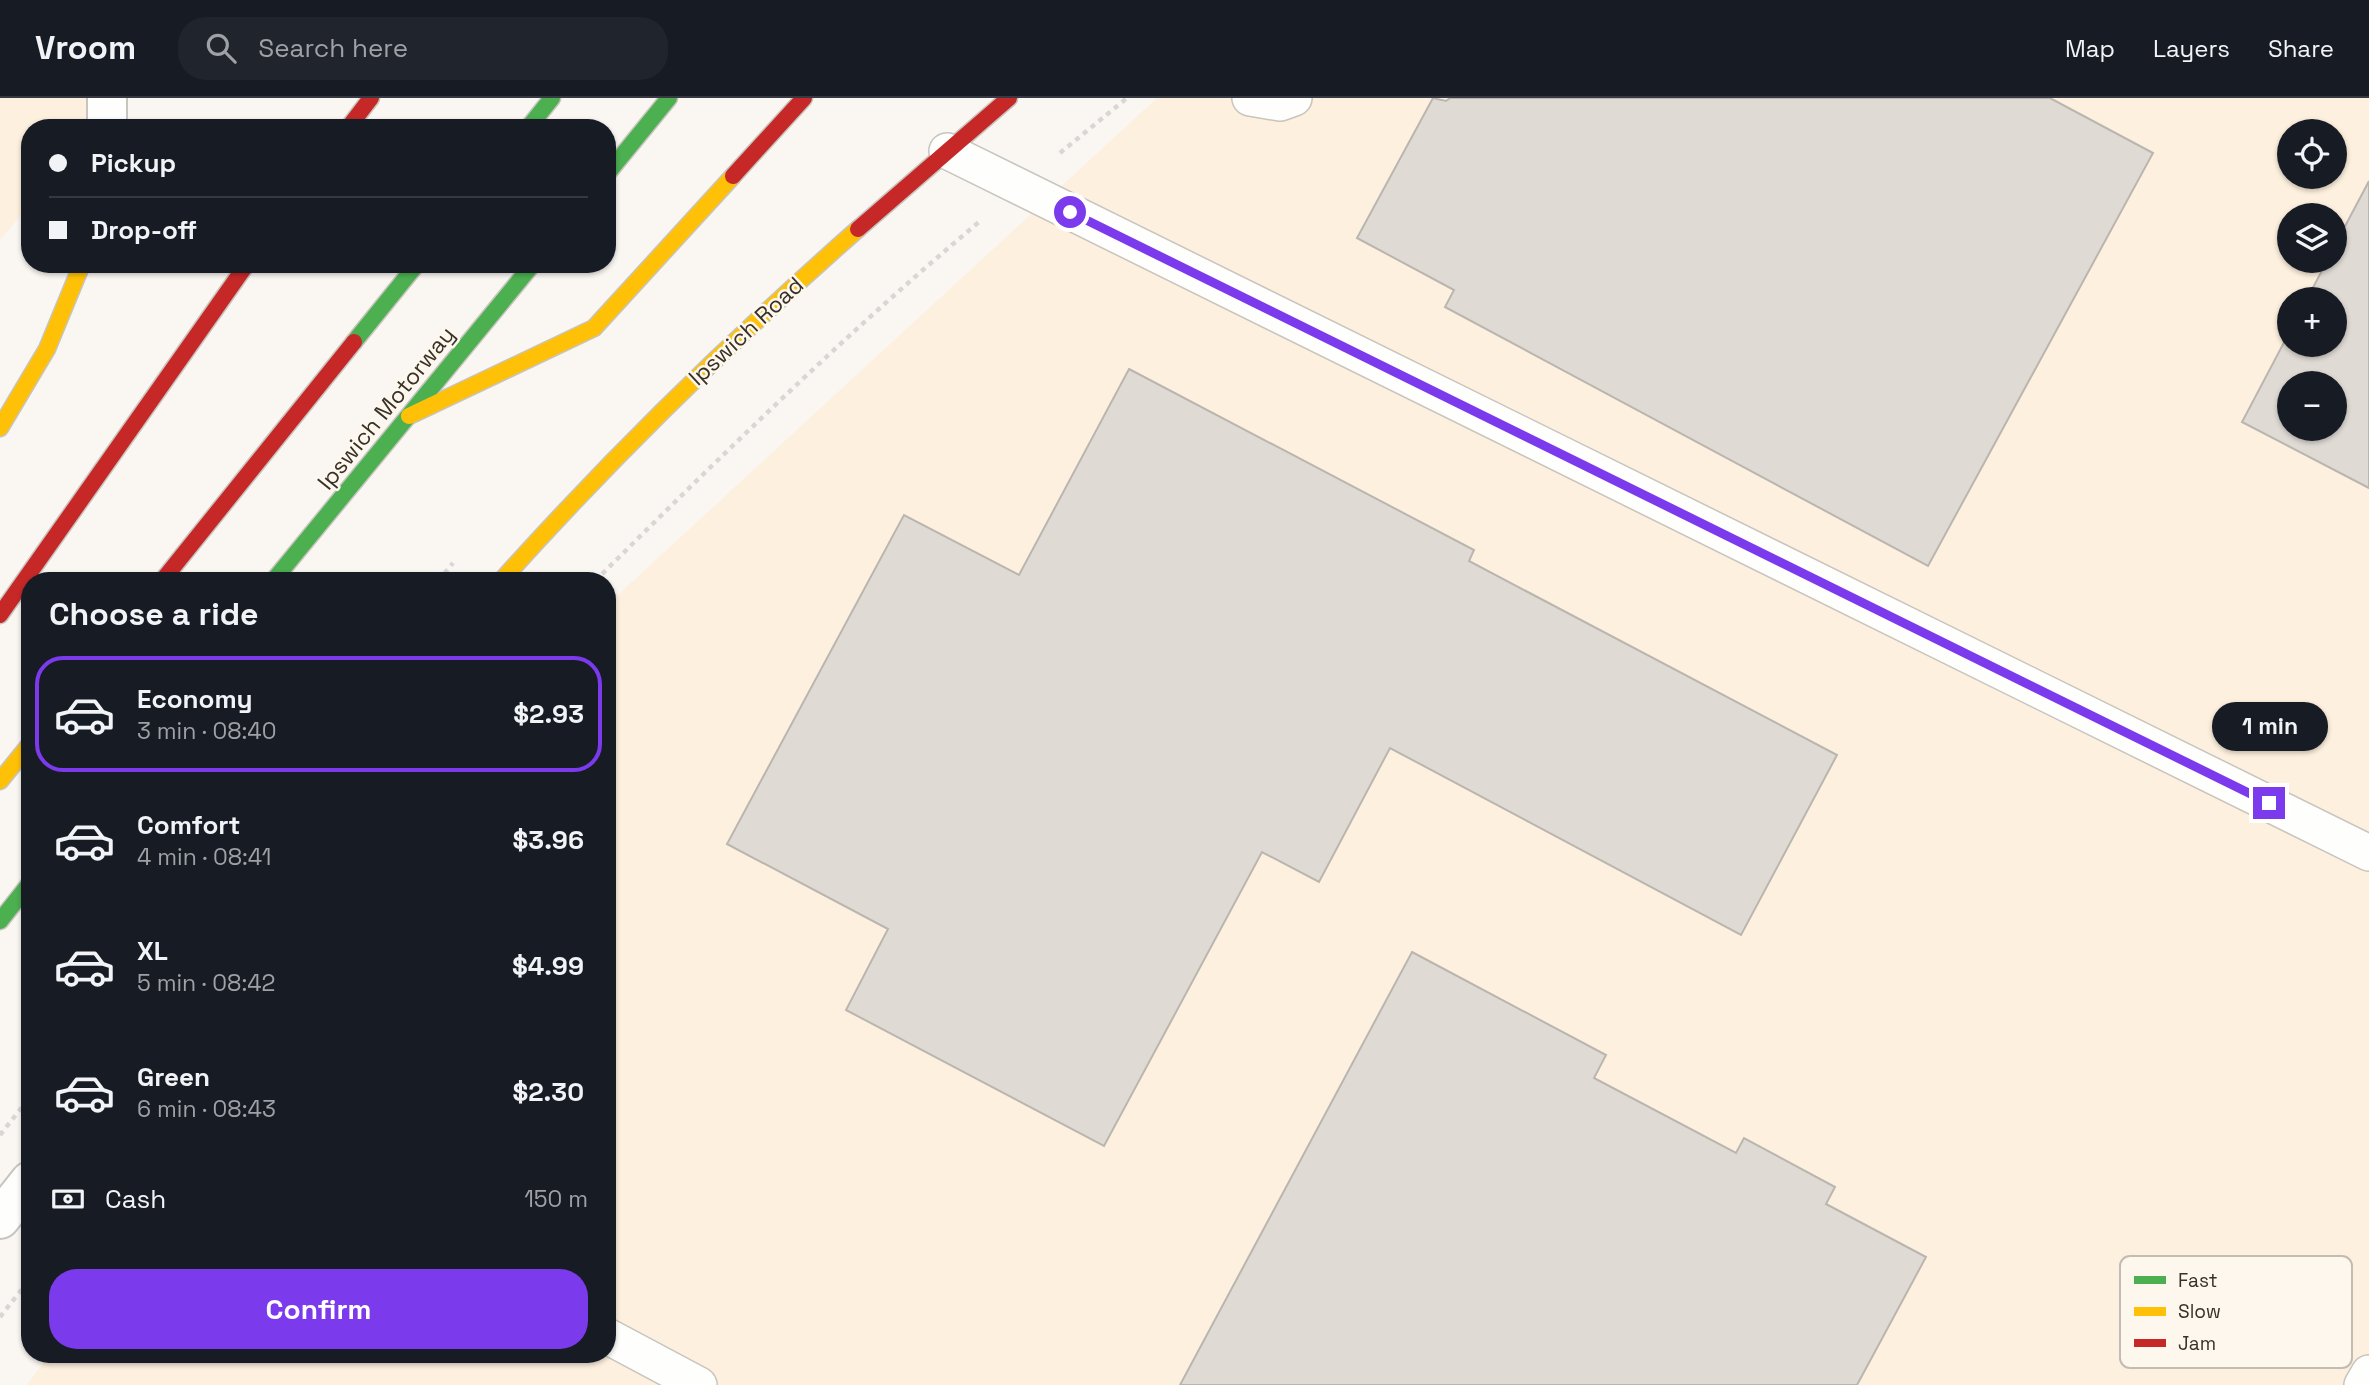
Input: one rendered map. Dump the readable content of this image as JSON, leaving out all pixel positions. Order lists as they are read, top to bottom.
{
  "streets": {
    "main road": ["Ipswich Road", "Ipswich Motorway"]
  },
  "legend": ["Fast", "Slow", "Jam"],
  "page": {
    "header": "Vroom",
    "search": "Search here",
    "nav": ["Map", "Layers", "Share"],
    "map_buttons": ["+", "−"],
    "banner": ["Pickup", "Drop-off"],
    "heading": "Choose a ride",
    "list": [
      {
        "name": "Economy",
        "note": "3 min · 08:40",
        "value": "$2.93"
      },
      {
        "name": "Comfort",
        "note": "4 min · 08:41",
        "value": "$3.96"
      },
      {
        "name": "XL",
        "note": "5 min · 08:42",
        "value": "$4.99"
      },
      {
        "name": "Green",
        "note": "6 min · 08:43",
        "value": "$2.30"
      }
    ],
    "bubble": "1 min",
    "pay": ["Cash", "150 m"],
    "buttons": "Confirm"
  }
}
